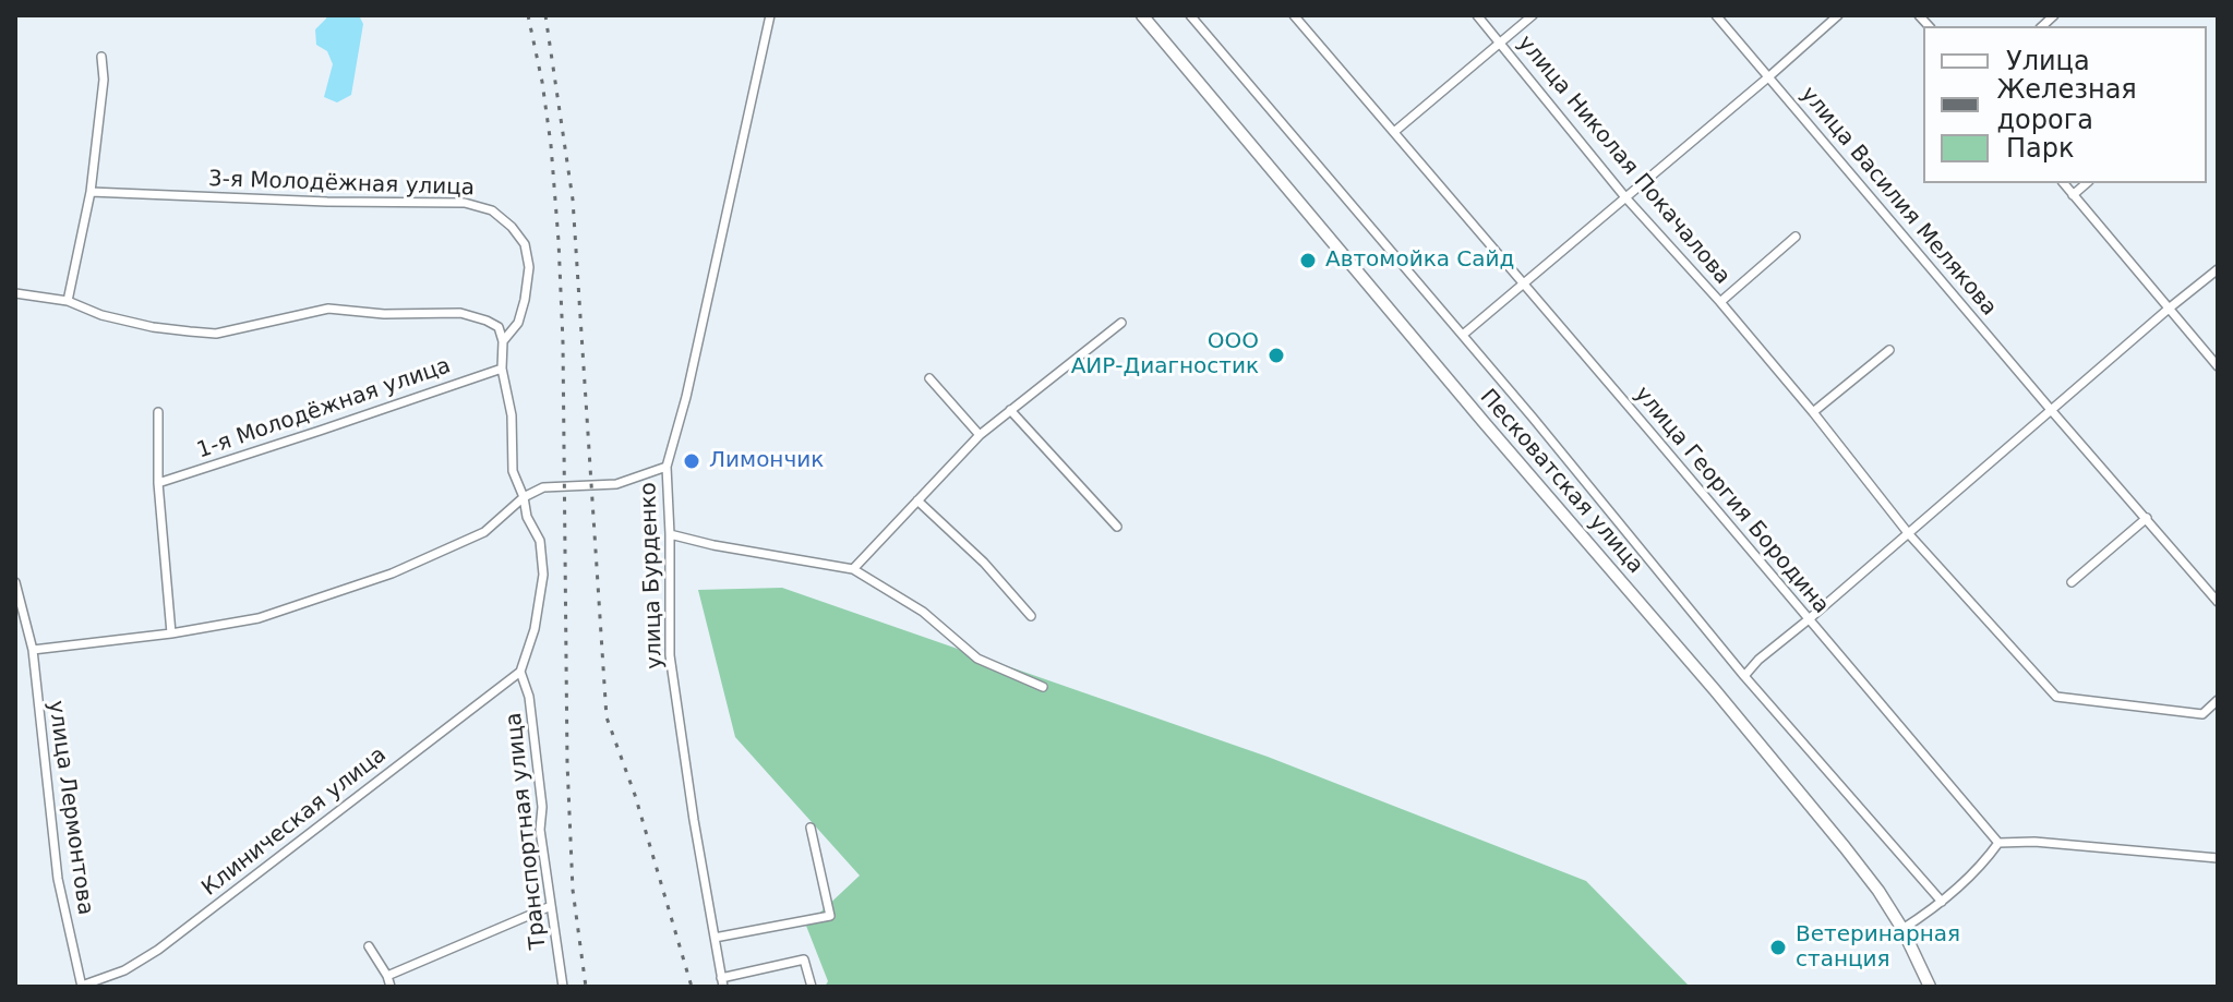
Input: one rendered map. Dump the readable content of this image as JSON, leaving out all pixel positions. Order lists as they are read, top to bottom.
{
  "streets": {
    "main road": ["Песковатская улица"],
    "street": [
      "улица Николая Покачалова",
      "3-я Молодёжная улица",
      "улица Василия Мелякова",
      "1-я Молодёжная улица",
      "улица Георгия Бородина",
      "улица Бурденко",
      "улица Лермонтова",
      "Клиническая улица",
      "Транспортная улица"
    ]
  },
  "crossings": [
    ["улица Николая Покачалова", "улица Георгия Бородина"],
    ["улица Лермонтова", "Клиническая улица"],
    ["Клиническая улица", "Транспортная улица"]
  ],
  "places": [
    "Автомойка Сайд",
    "ООО АИР-Диагностик",
    "Лимончик",
    "Ветеринарная станция"
  ],
  "legend": ["Улица", "Железная дорога", "Парк"]
}
